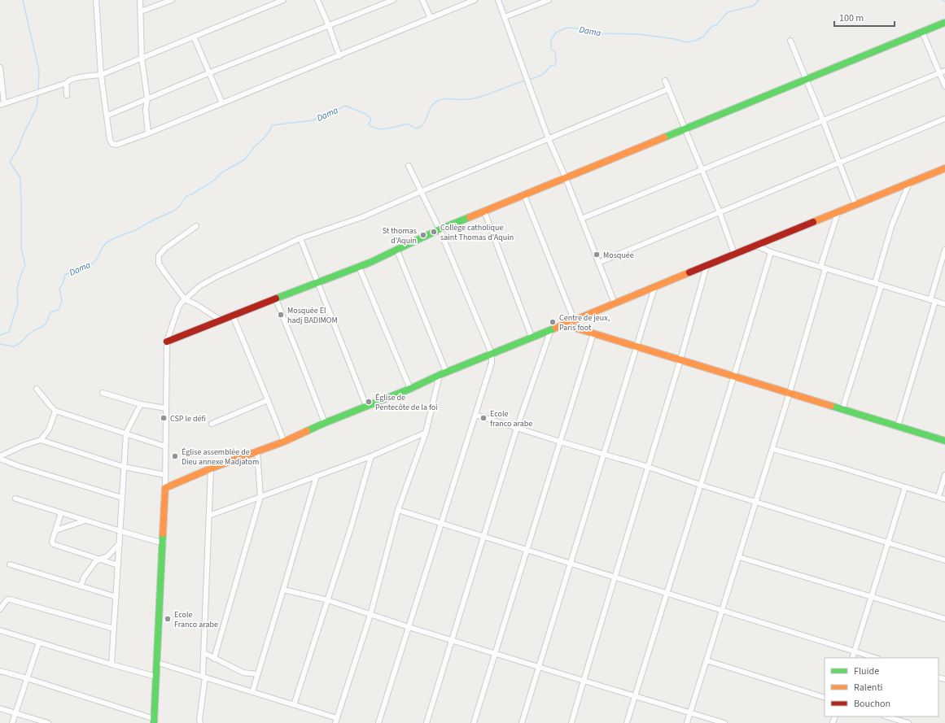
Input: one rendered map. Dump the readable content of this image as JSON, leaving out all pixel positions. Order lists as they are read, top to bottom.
{
  "water": ["Dama"],
  "places": [
    "Collège catholique saint Thomas d'Aquin",
    "St thomas d'Aquin",
    "Mosquée",
    "Mosquée El hadj BADIMOM",
    "Centre de jeux, Paris foot",
    "Église de Pentecôte de la foi",
    "CSP le défi",
    "Ecole franco arabe",
    "Église assemblée de Dieu annexe Madjatom",
    "Ecole Franco arabe"
  ],
  "legend": ["Fluide", "Ralenti", "Bouchon"],
  "scale_bar": "100 m"
}
